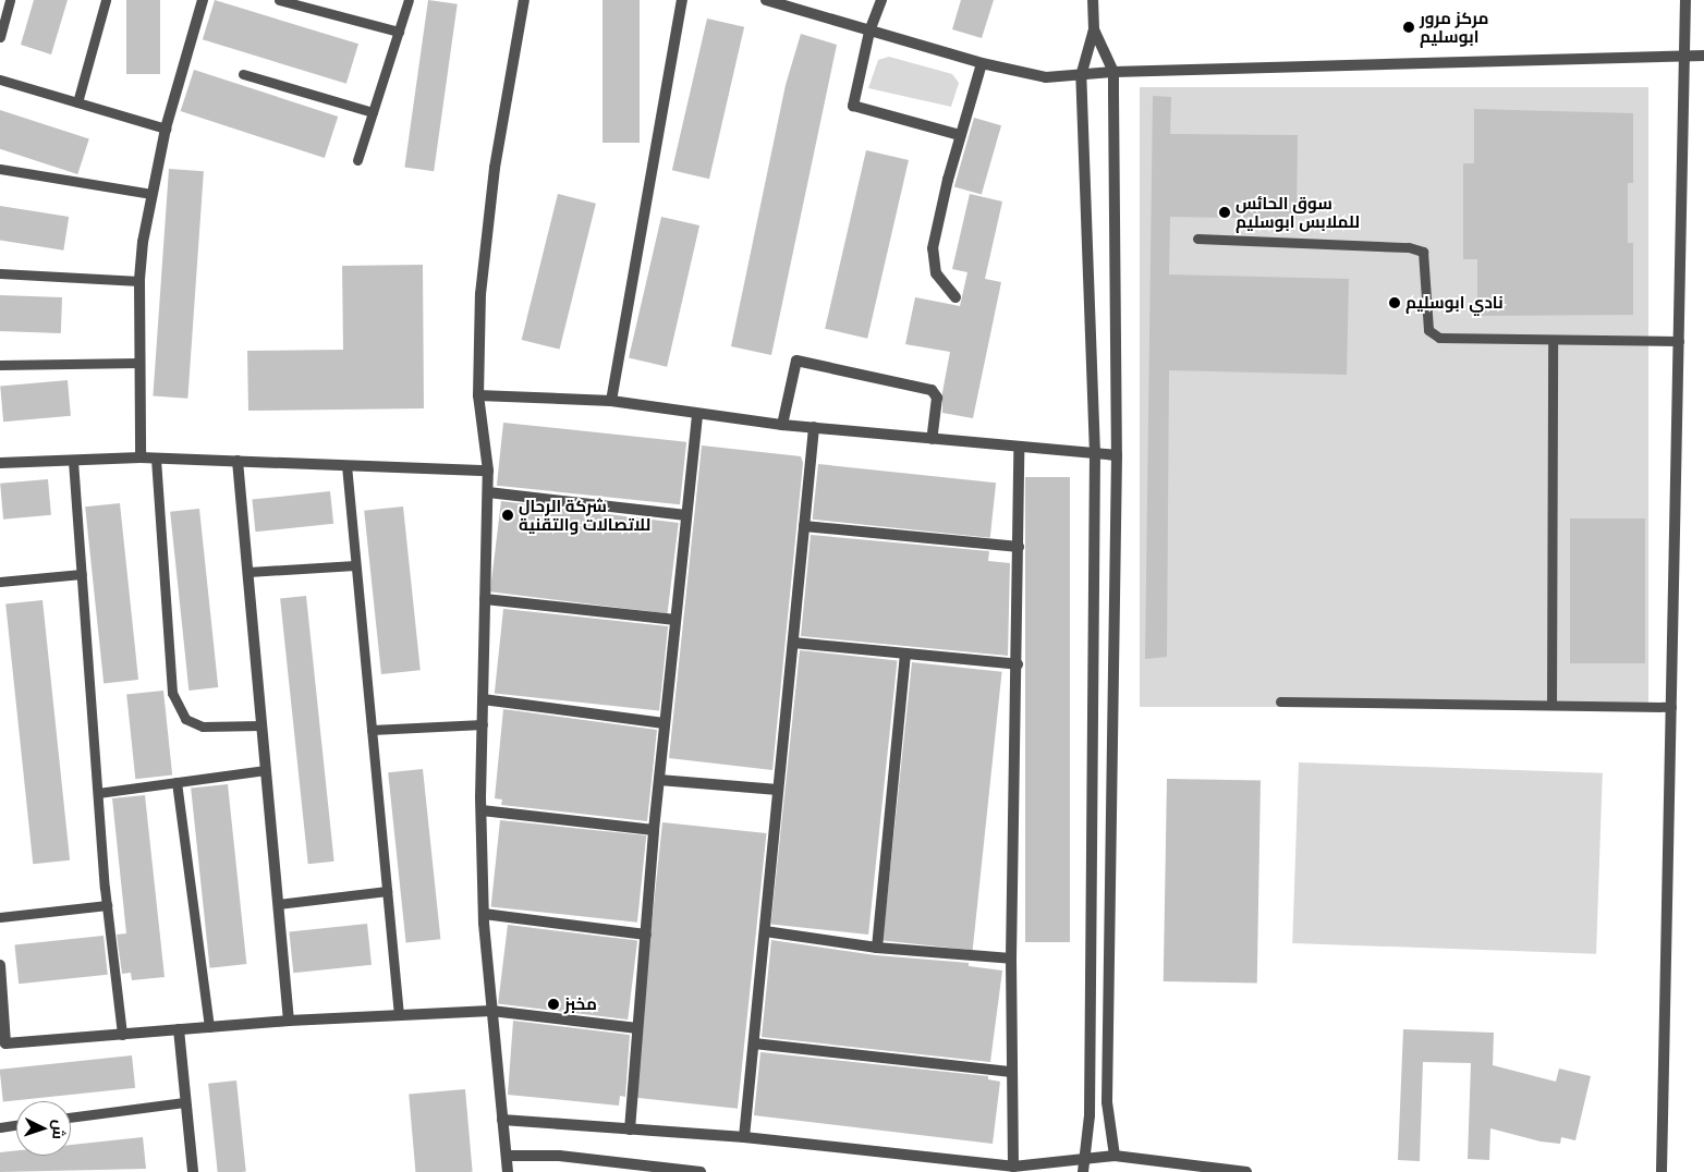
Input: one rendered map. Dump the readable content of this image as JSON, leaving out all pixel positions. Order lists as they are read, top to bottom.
{
  "places": [
    "مركز مرور ابوسليم",
    "سوق الحائس للملابس ابوسليم",
    "نادي ابوسليم",
    "شركة الرحال للاتصالات والتقنية",
    "مخبز"
  ],
  "north": "right"
}
